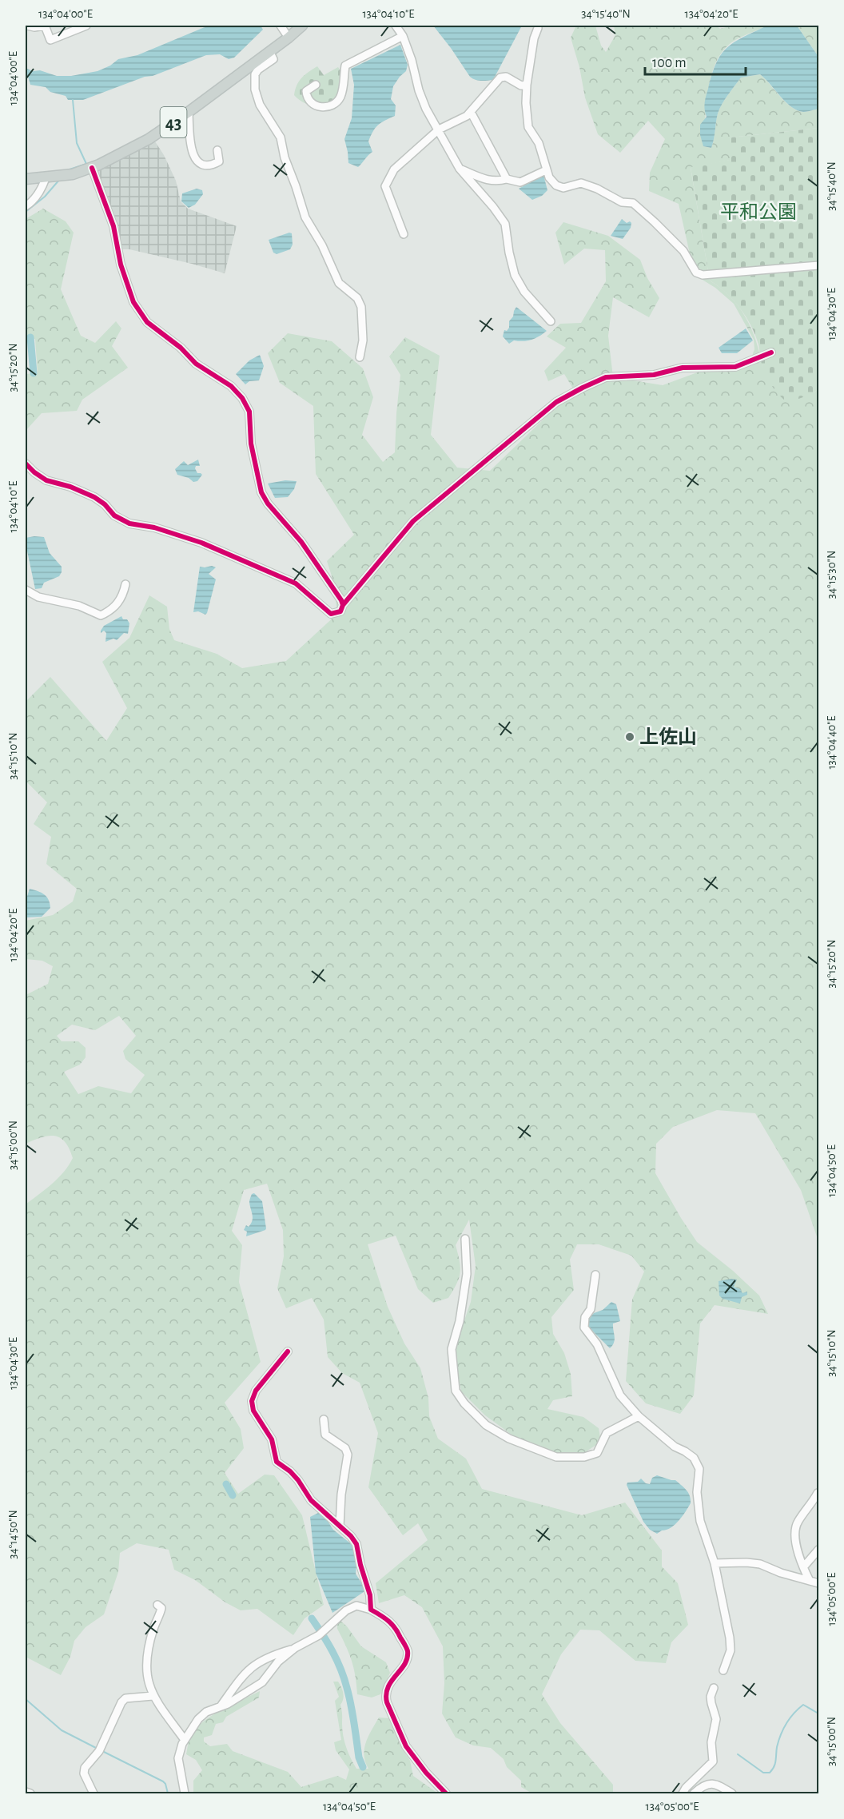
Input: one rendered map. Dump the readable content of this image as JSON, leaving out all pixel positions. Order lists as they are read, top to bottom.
{
  "streets": {
    "main road": ["43"]
  },
  "parks": ["平和公園"],
  "places": ["上佐山"],
  "scale_bar": "100 m",
  "coordinates": [
    "134°04'00\"E",
    "134°04'10\"E",
    "34°15'40\"N",
    "134°04'20\"E",
    "134°04'30\"E",
    "34°15'20\"N",
    "34°15'30\"N",
    "134°04'40\"E",
    "34°15'10\"N",
    "34°15'00\"N",
    "134°04'50\"E",
    "34°14'50\"N",
    "134°05'00\"E"
  ]
}
